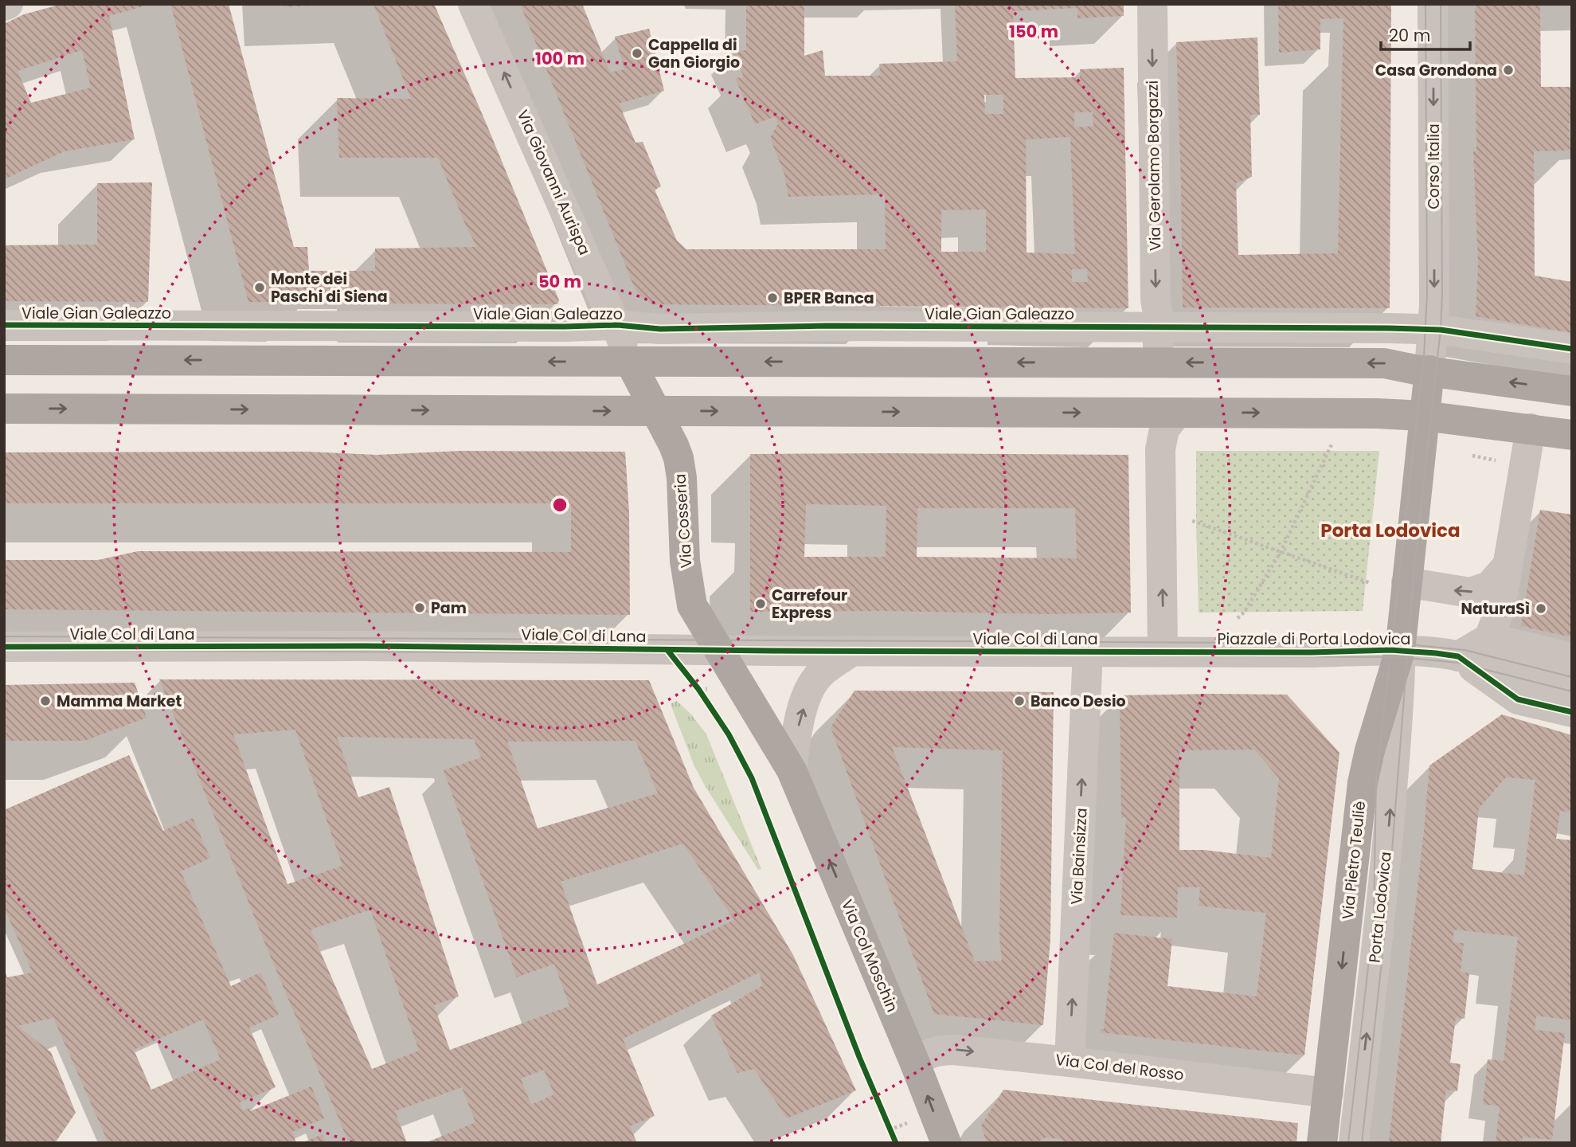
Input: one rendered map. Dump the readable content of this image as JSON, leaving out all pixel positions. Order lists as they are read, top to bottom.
{
  "streets": {
    "main road": [
      "Via Cosseria",
      "Piazzale di Porta Lodovica",
      "Via Pietro Teuliè",
      "Via Col Moschin"
    ],
    "street": [
      "Via Gerolamo Borgazzi",
      "Corso Italia",
      "Via Giovanni Aurispa",
      "Viale Gian Galeazzo",
      "Viale Col di Lana",
      "Via Bainsizza",
      "Porta Lodovica",
      "Via Col del Rosso"
    ]
  },
  "crossings": [
    ["Via Gerolamo Borgazzi", "Viale Gian Galeazzo"],
    ["Corso Italia", "Piazzale di Porta Lodovica"],
    ["Via Giovanni Aurispa", "Viale Gian Galeazzo"],
    ["Via Giovanni Aurispa", "Via Cosseria"],
    ["Via Cosseria", "Viale Col di Lana"],
    ["Via Cosseria", "Via Col Moschin"],
    ["Viale Col di Lana", "Piazzale di Porta Lodovica"],
    ["Viale Col di Lana", "Via Bainsizza"],
    ["Viale Col di Lana", "Via Col Moschin"],
    ["Piazzale di Porta Lodovica", "Via Pietro Teuliè"],
    ["Piazzale di Porta Lodovica", "Porta Lodovica"],
    ["Via Bainsizza", "Via Col del Rosso"],
    ["Via Pietro Teuliè", "Porta Lodovica"],
    ["Via Pietro Teuliè", "Via Col del Rosso"],
    ["Via Col Moschin", "Via Col del Rosso"]
  ],
  "one_way": [
    "Via Gerolamo Borgazzi",
    "Corso Italia",
    "Via Giovanni Aurispa",
    "Via Bainsizza",
    "Via Pietro Teuliè",
    "Porta Lodovica",
    "Via Col Moschin",
    "Via Col del Rosso"
  ],
  "districts": ["Porta Lodovica"],
  "places": [
    "Cappella di Gan Giorgio",
    "Casa Grondona",
    "Monte dei Paschi di Siena",
    "BPER Banca",
    "Carrefour Express",
    "Pam",
    "NaturaSì",
    "Mamma Market",
    "Banco Desio"
  ],
  "scale_bar": "20 m",
  "rings": ["150 m", "100 m", "50 m"]
}
